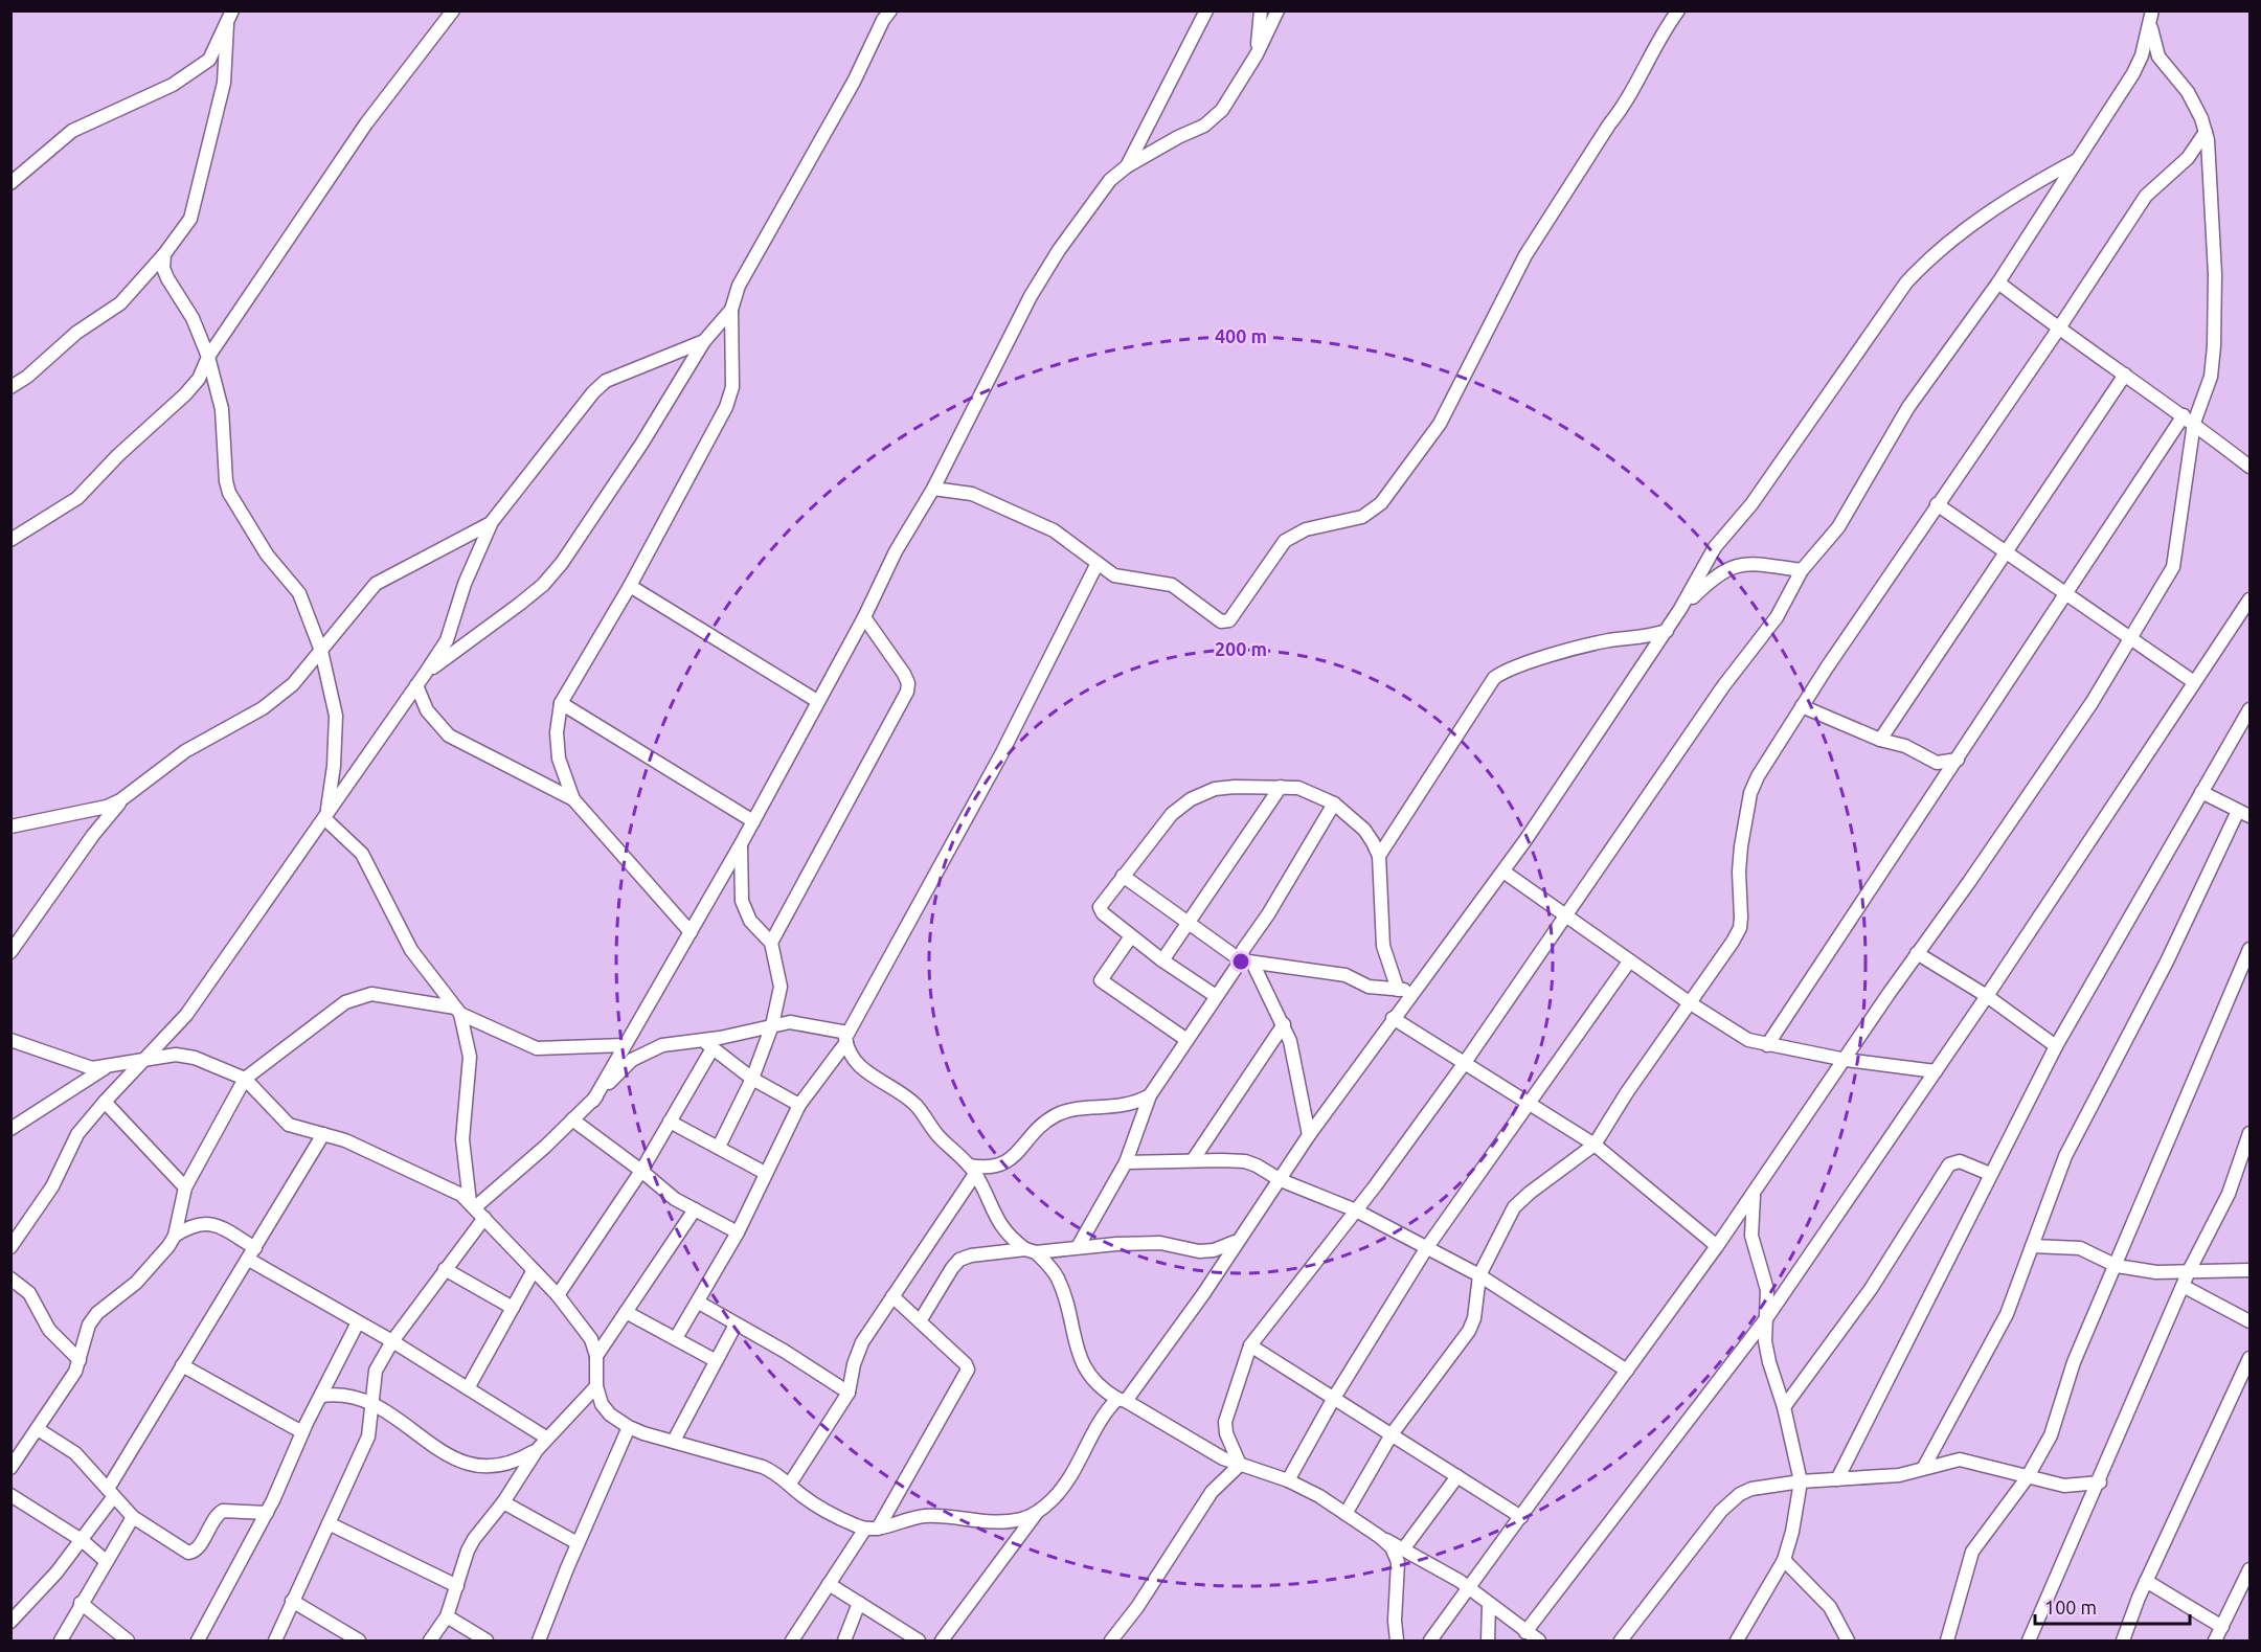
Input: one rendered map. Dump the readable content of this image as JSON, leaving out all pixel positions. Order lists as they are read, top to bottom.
{
  "scale_bar": "100 m",
  "rings": ["400 m", "200 m"]
}
